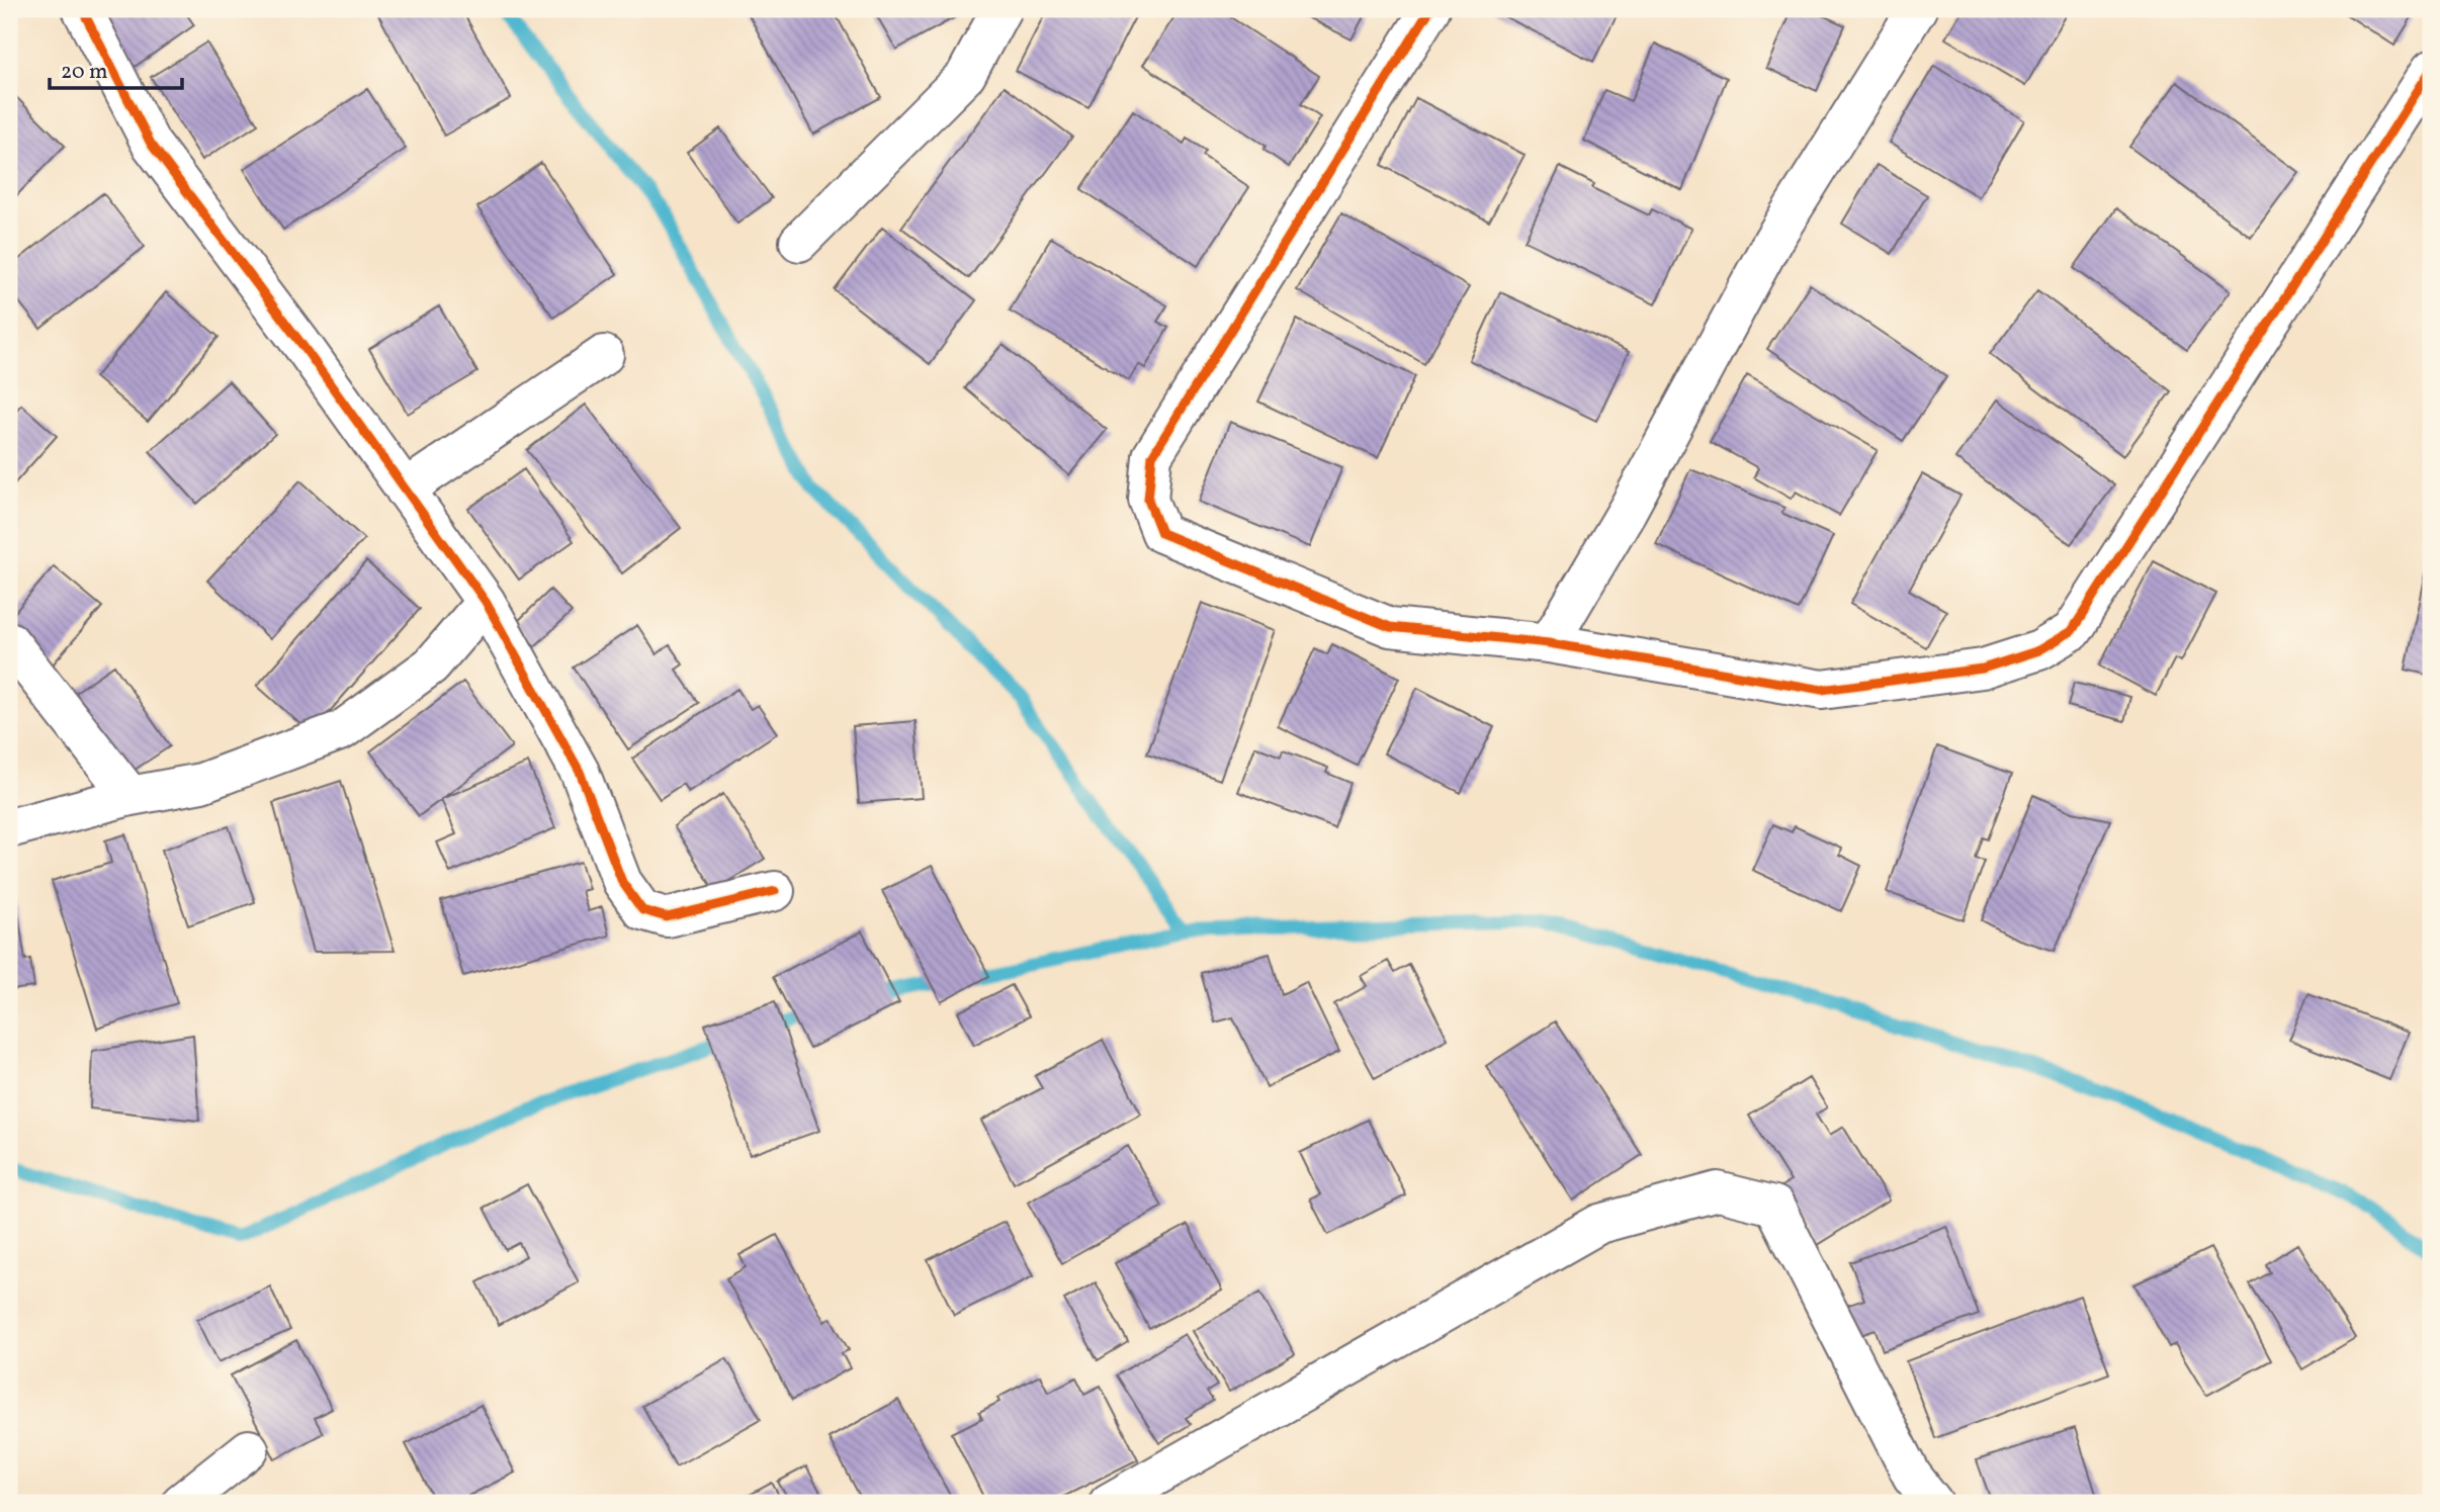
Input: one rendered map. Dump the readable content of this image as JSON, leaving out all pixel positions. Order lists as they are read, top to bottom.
{
  "scale_bar": "20 m"
}
